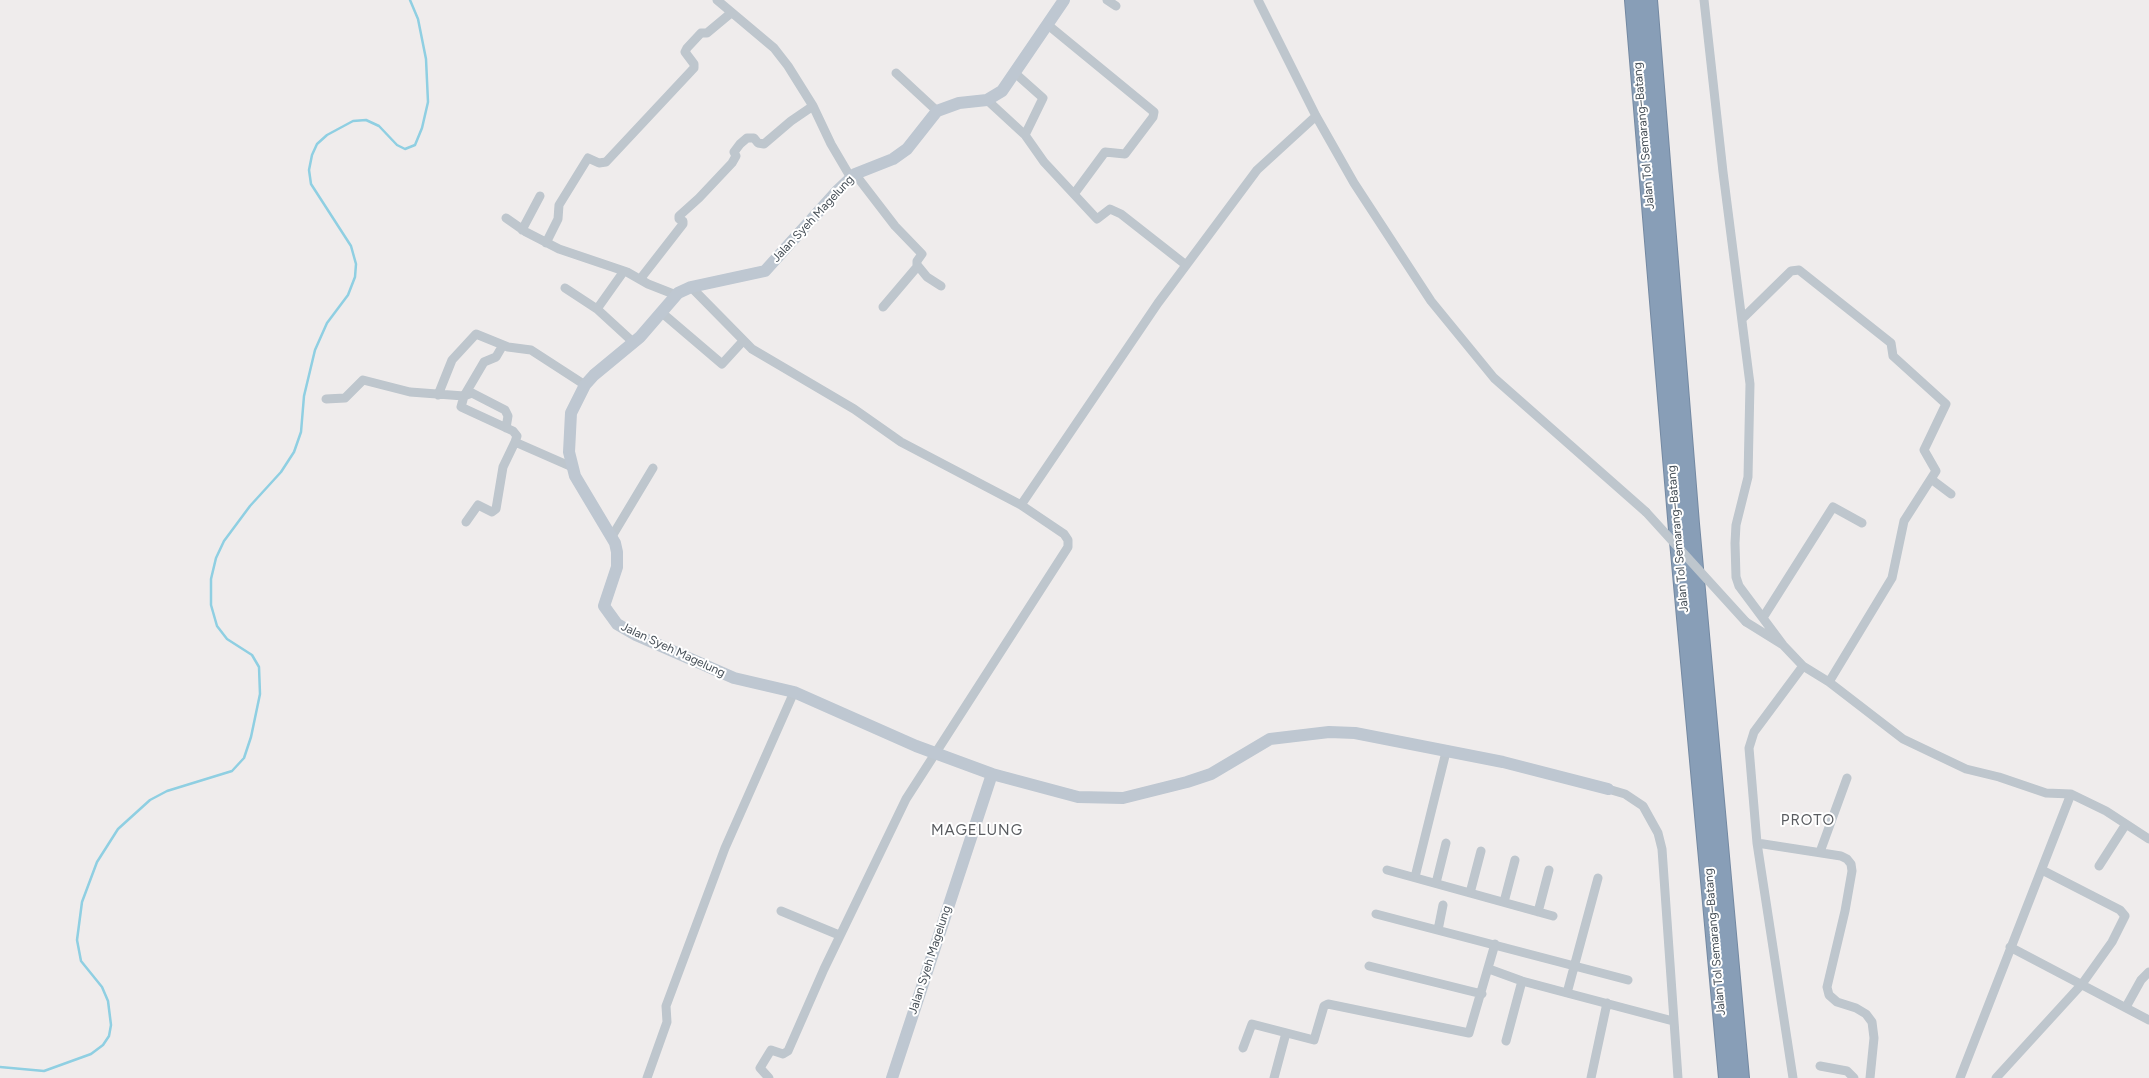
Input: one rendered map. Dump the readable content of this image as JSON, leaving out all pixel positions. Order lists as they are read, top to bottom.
{
  "streets": {
    "highway": ["Jalan Tol Semarang–Batang"],
    "street": ["Jalan Syeh Magelung"]
  },
  "districts": ["PROTO", "MAGELUNG"]
}
